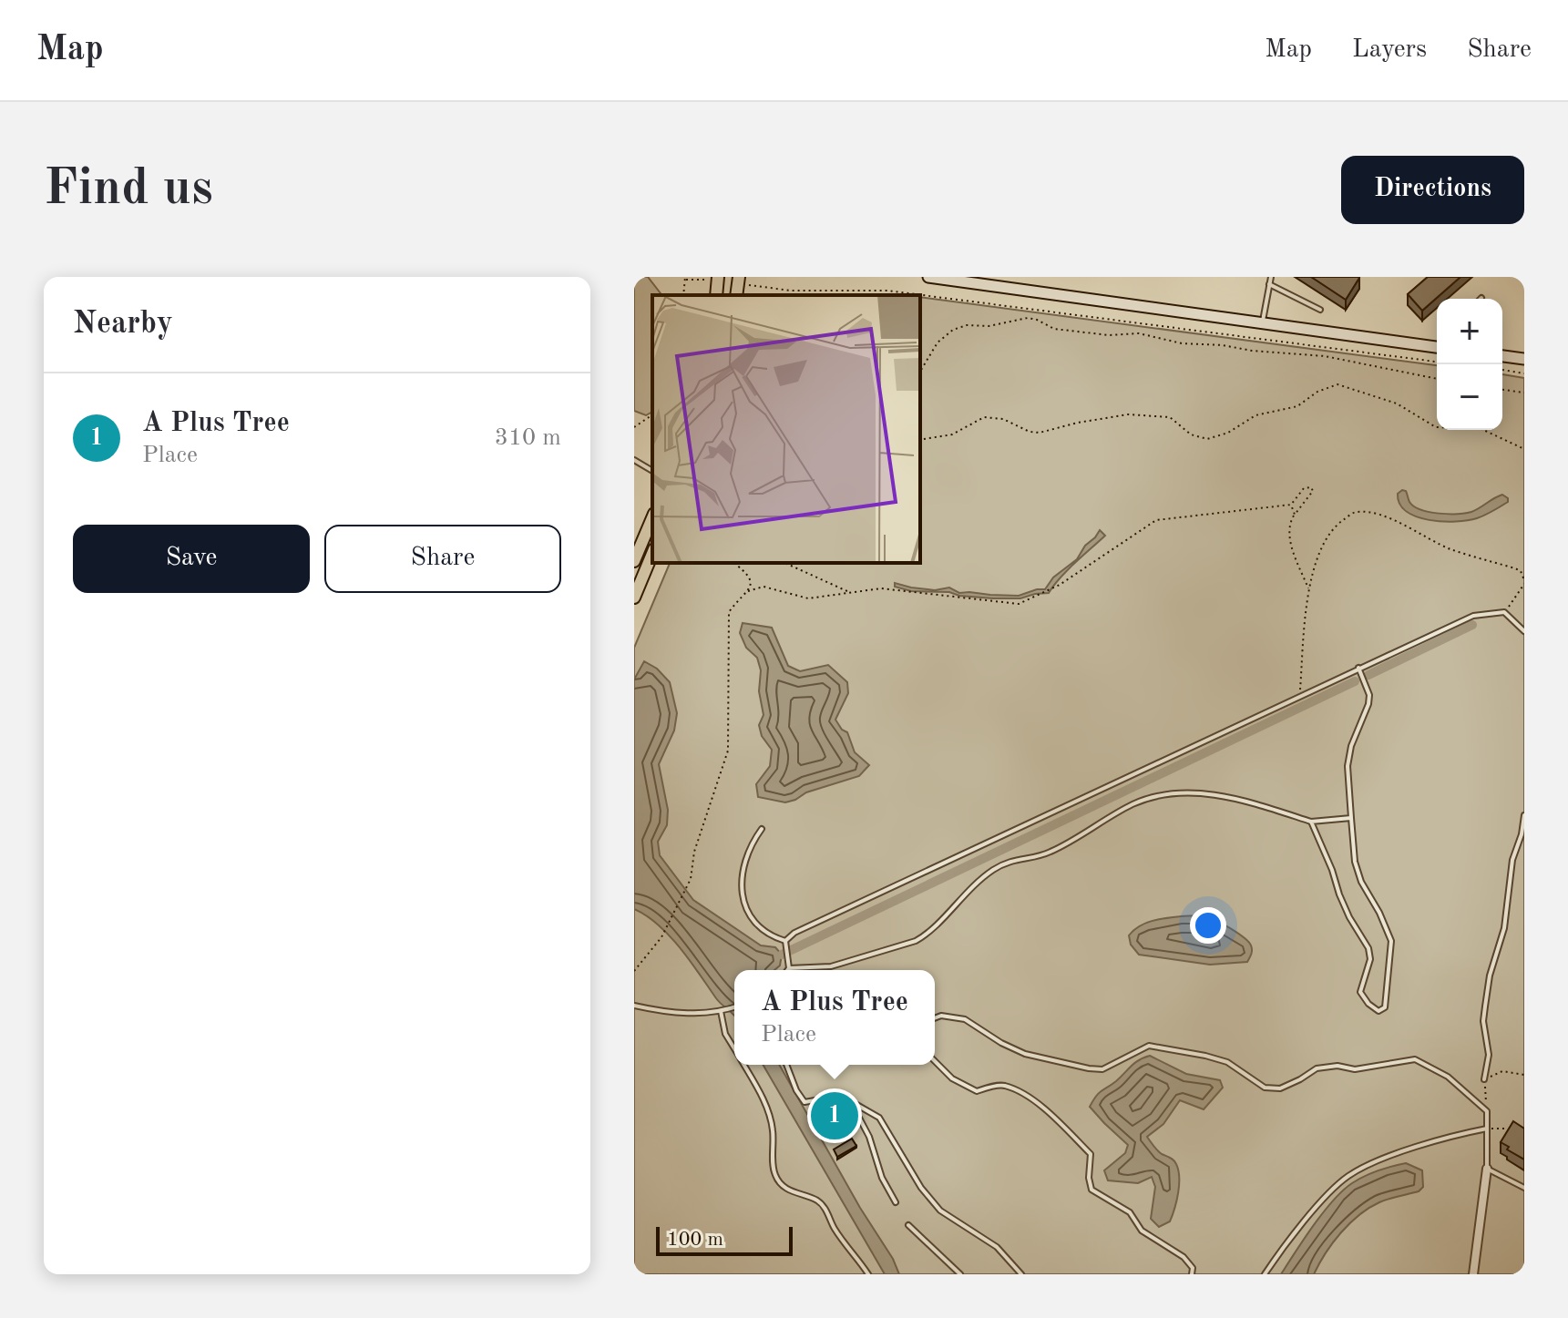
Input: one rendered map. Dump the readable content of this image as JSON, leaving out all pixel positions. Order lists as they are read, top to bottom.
{
  "scale_bar": "100 m",
  "page": {
    "header": "Map",
    "nav": ["Map", "Layers", "Share"],
    "buttons": [
      "Directions",
      ["Save", "Share"]
    ],
    "title": "Find us",
    "heading": "Nearby",
    "map_buttons": ["+", "−"],
    "list": [
      {
        "mark": "1",
        "name": "A Plus Tree",
        "note": "Place",
        "value": "310 m"
      }
    ],
    "popup": ["A Plus Tree", "Place"],
    "pins": "1",
    "scale": "100 m"
  }
}
